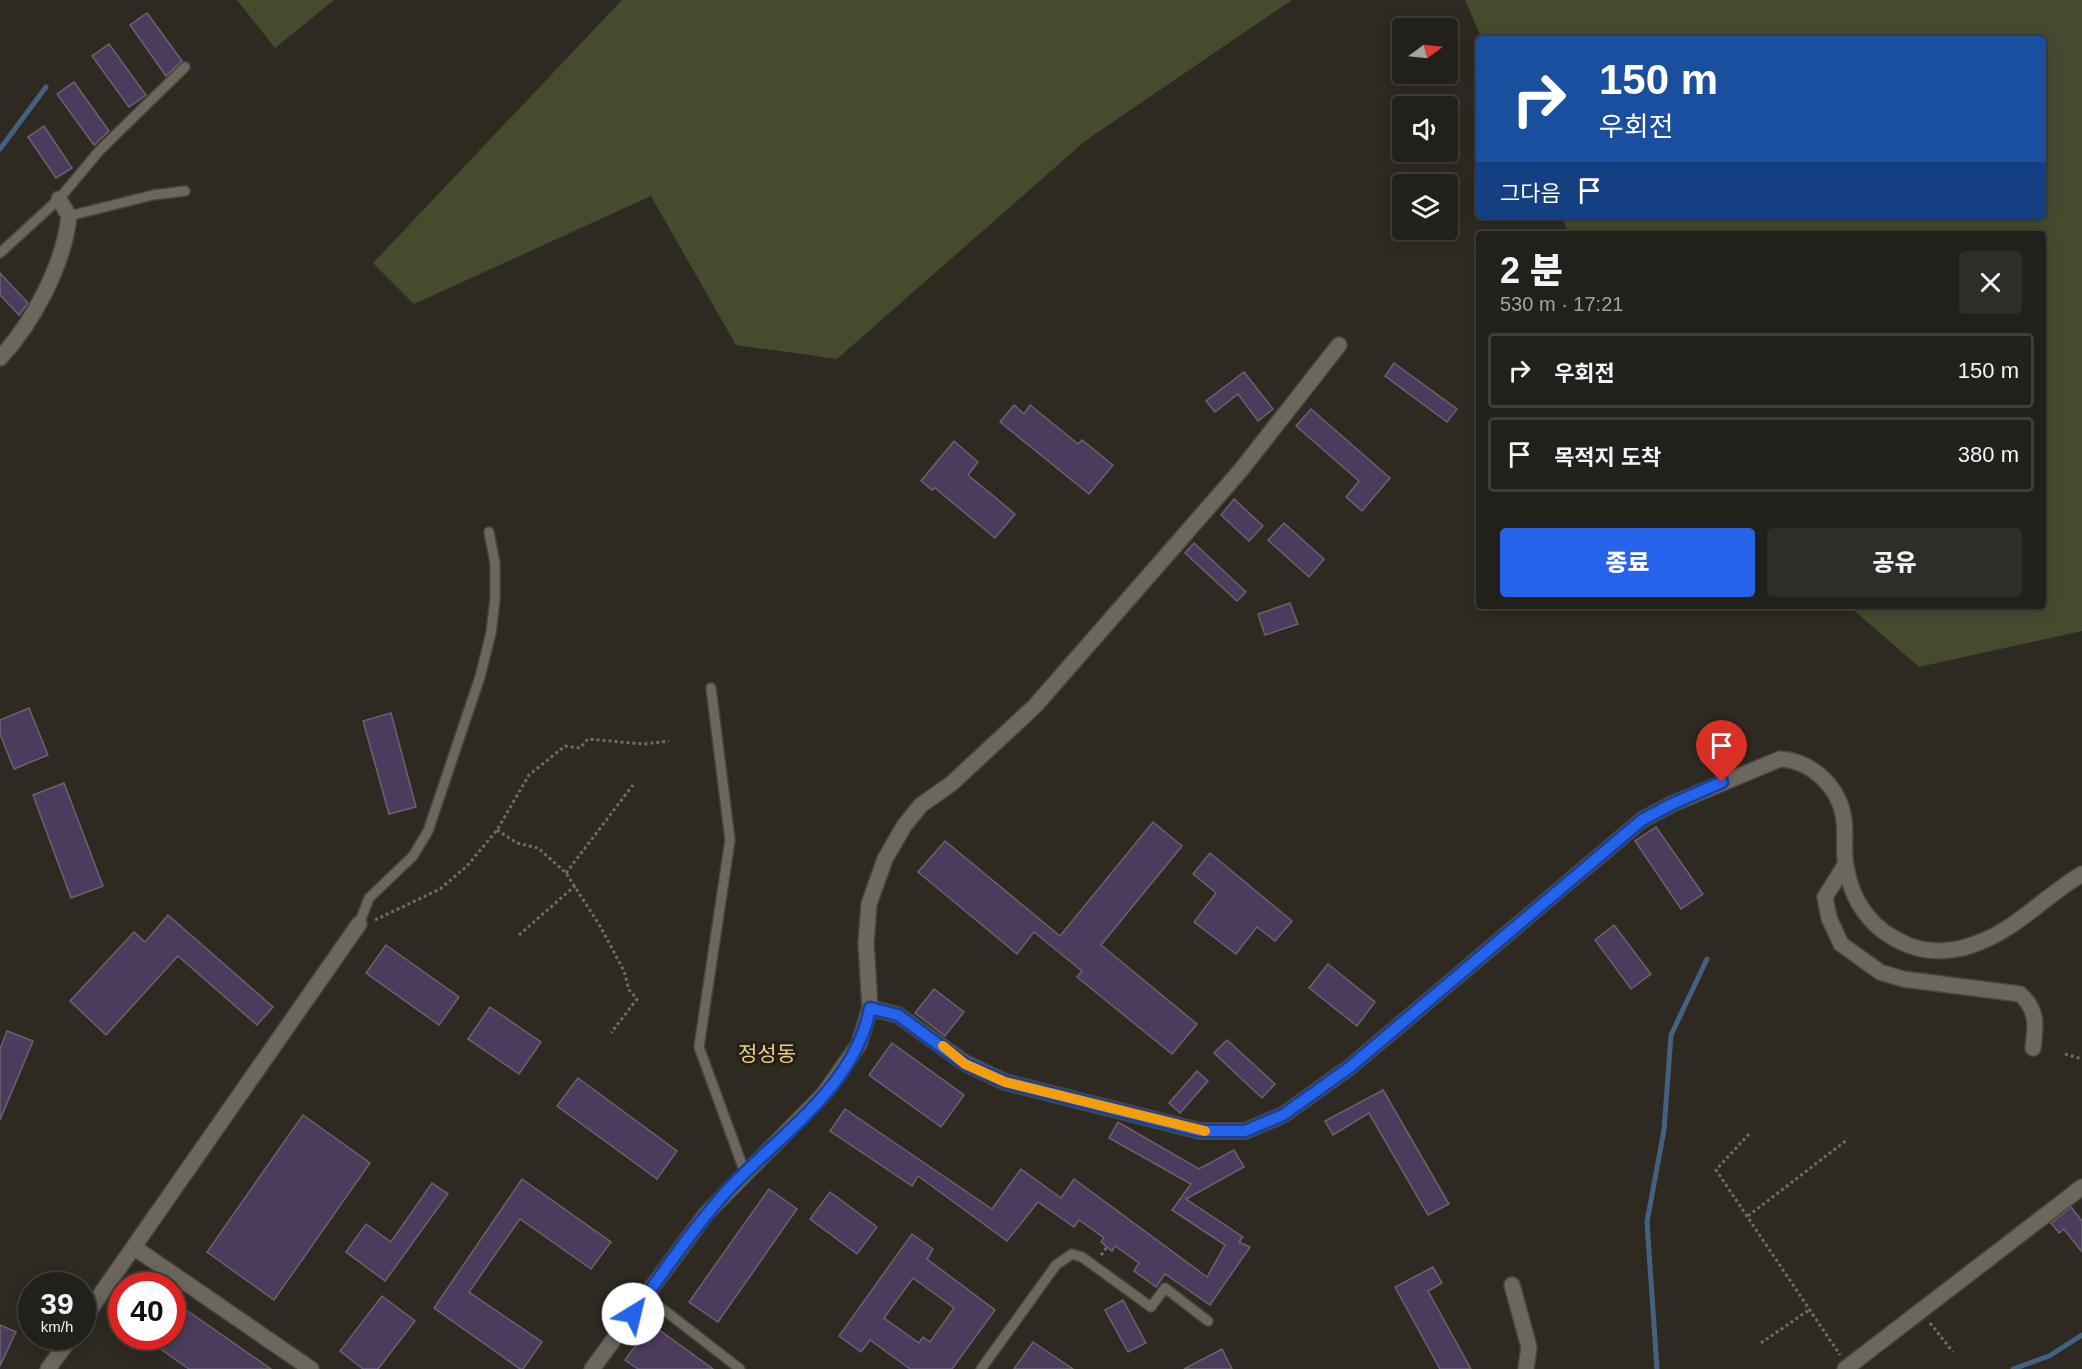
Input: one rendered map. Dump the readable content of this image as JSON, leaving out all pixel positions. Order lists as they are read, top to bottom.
{
  "districts": ["정성동"],
  "north": "right",
  "page": {
    "turn": ["150 m", "우회전"],
    "then": "그다음",
    "heading": ["2 분", "530 m · 17:21"],
    "list": [
      {
        "name": "우회전",
        "value": "150 m"
      },
      {
        "name": "목적지 도착",
        "value": "380 m"
      }
    ],
    "buttons": ["종료", "공유"],
    "speed": "39 km/h",
    "limit": "40"
  }
}
